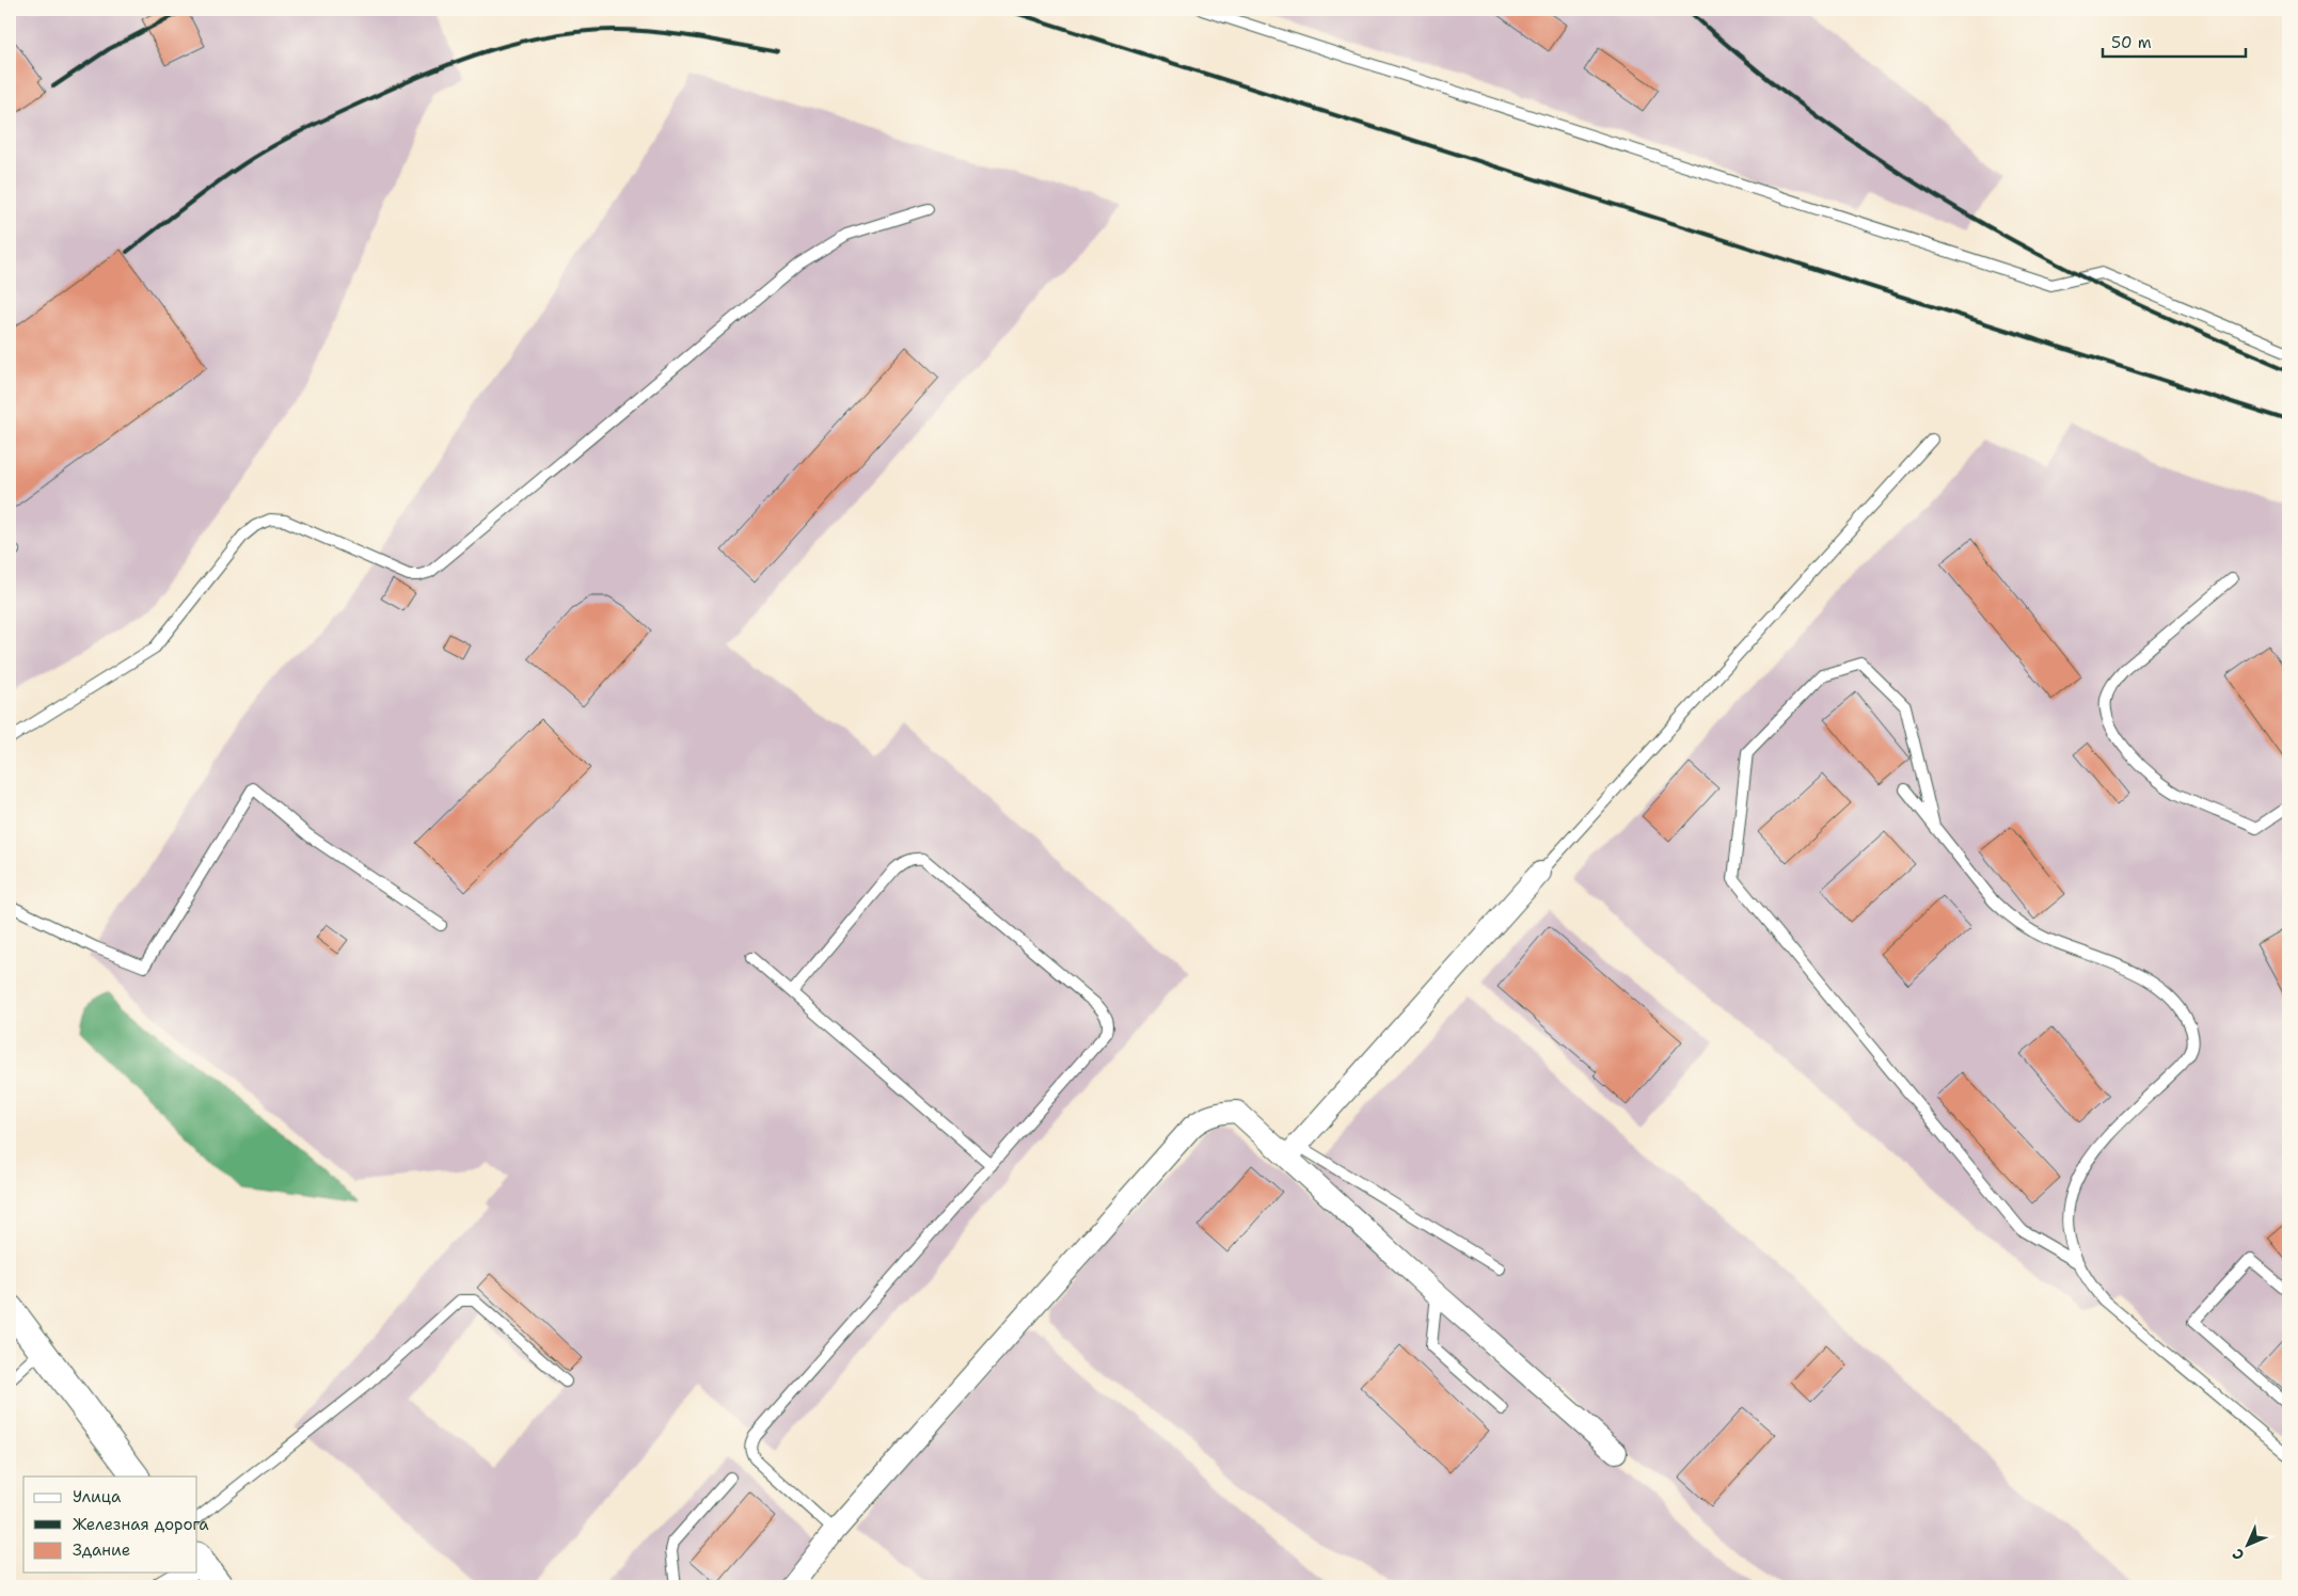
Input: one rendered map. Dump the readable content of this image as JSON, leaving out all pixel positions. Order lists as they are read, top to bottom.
{
  "legend": ["Улица", "Железная дорога", "Здание"],
  "scale_bar": "50 m",
  "north": "bottom left"
}
